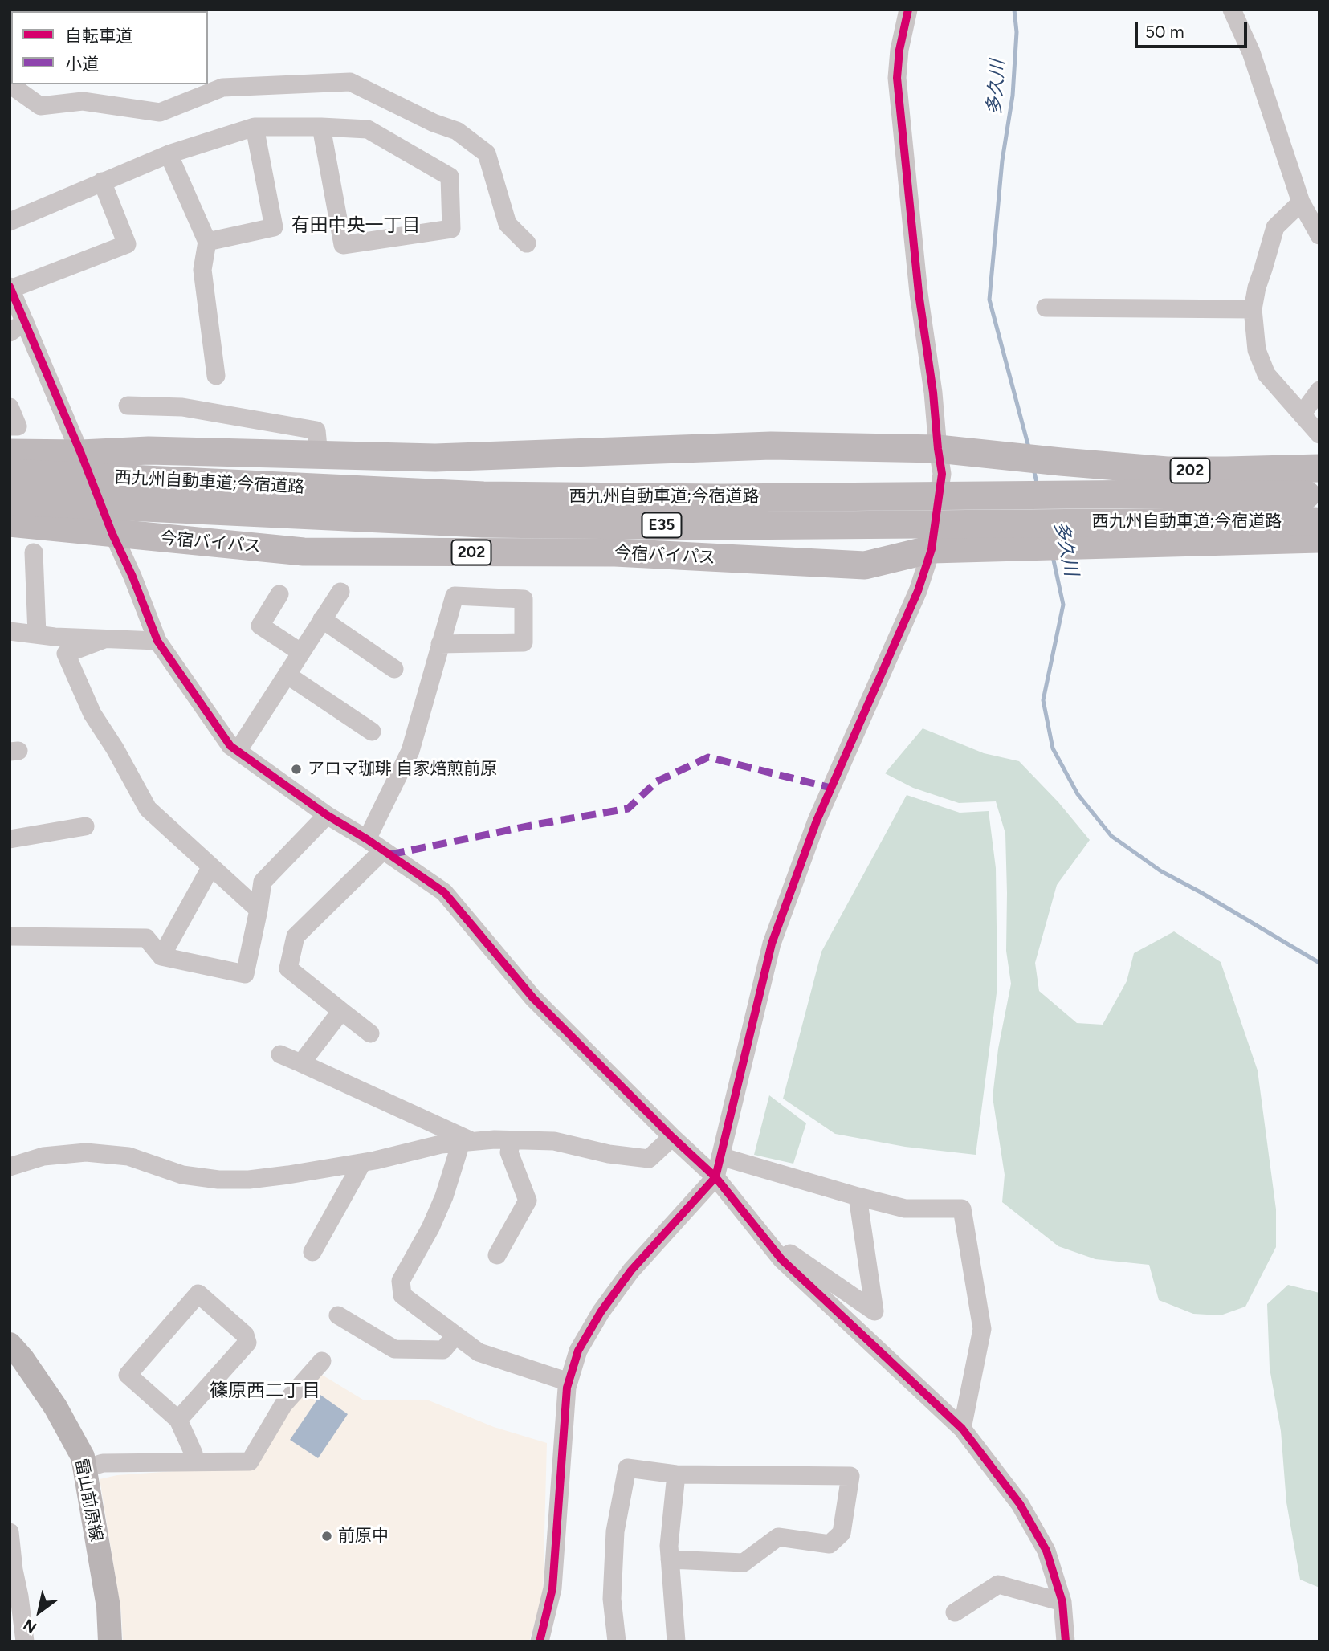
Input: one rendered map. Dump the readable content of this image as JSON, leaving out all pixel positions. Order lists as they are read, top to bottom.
{
  "streets": {
    "highway": [
      "202",
      "西九州自動車道;今宿道路",
      "E35",
      "今宿バイパス"
    ],
    "main road": ["雷山前原線"]
  },
  "crossings": [
    ["西九州自動車道;今宿道路", "今宿バイパス"]
  ],
  "districts": ["有田中央一丁目", "篠原西二丁目"],
  "water": ["多久川"],
  "places": ["アロマ珈琲 自家焙煎前原", "前原中"],
  "legend": ["自転車道", "小道"],
  "scale_bar": "50 m",
  "north": "bottom left"
}
